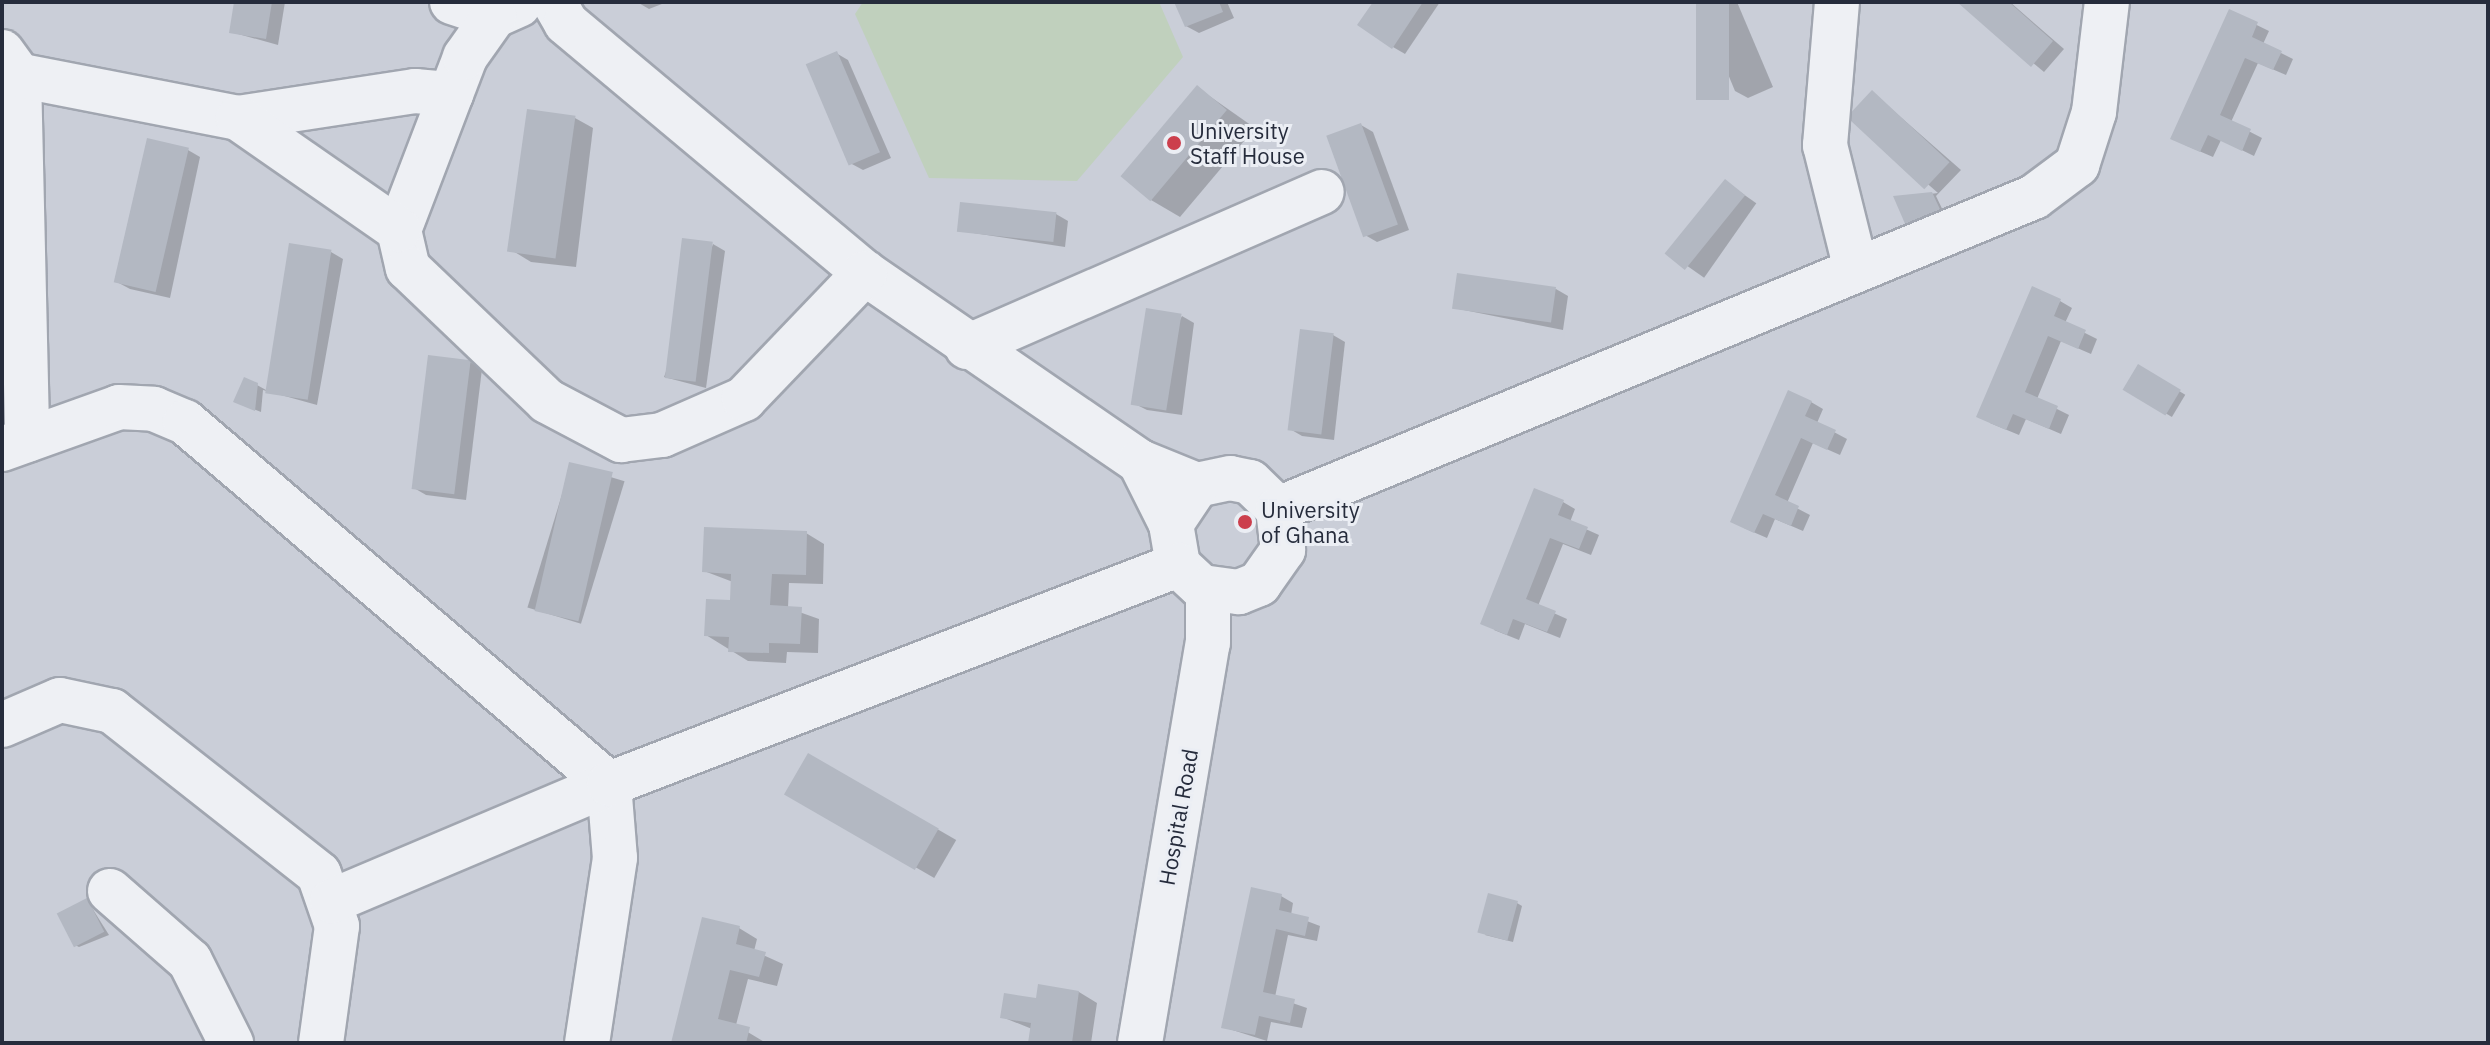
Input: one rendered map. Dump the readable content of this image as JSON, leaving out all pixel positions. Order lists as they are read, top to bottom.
{
  "streets": {
    "street": ["Hospital Road"]
  },
  "places": ["University Staff House", "University of Ghana"]
}
